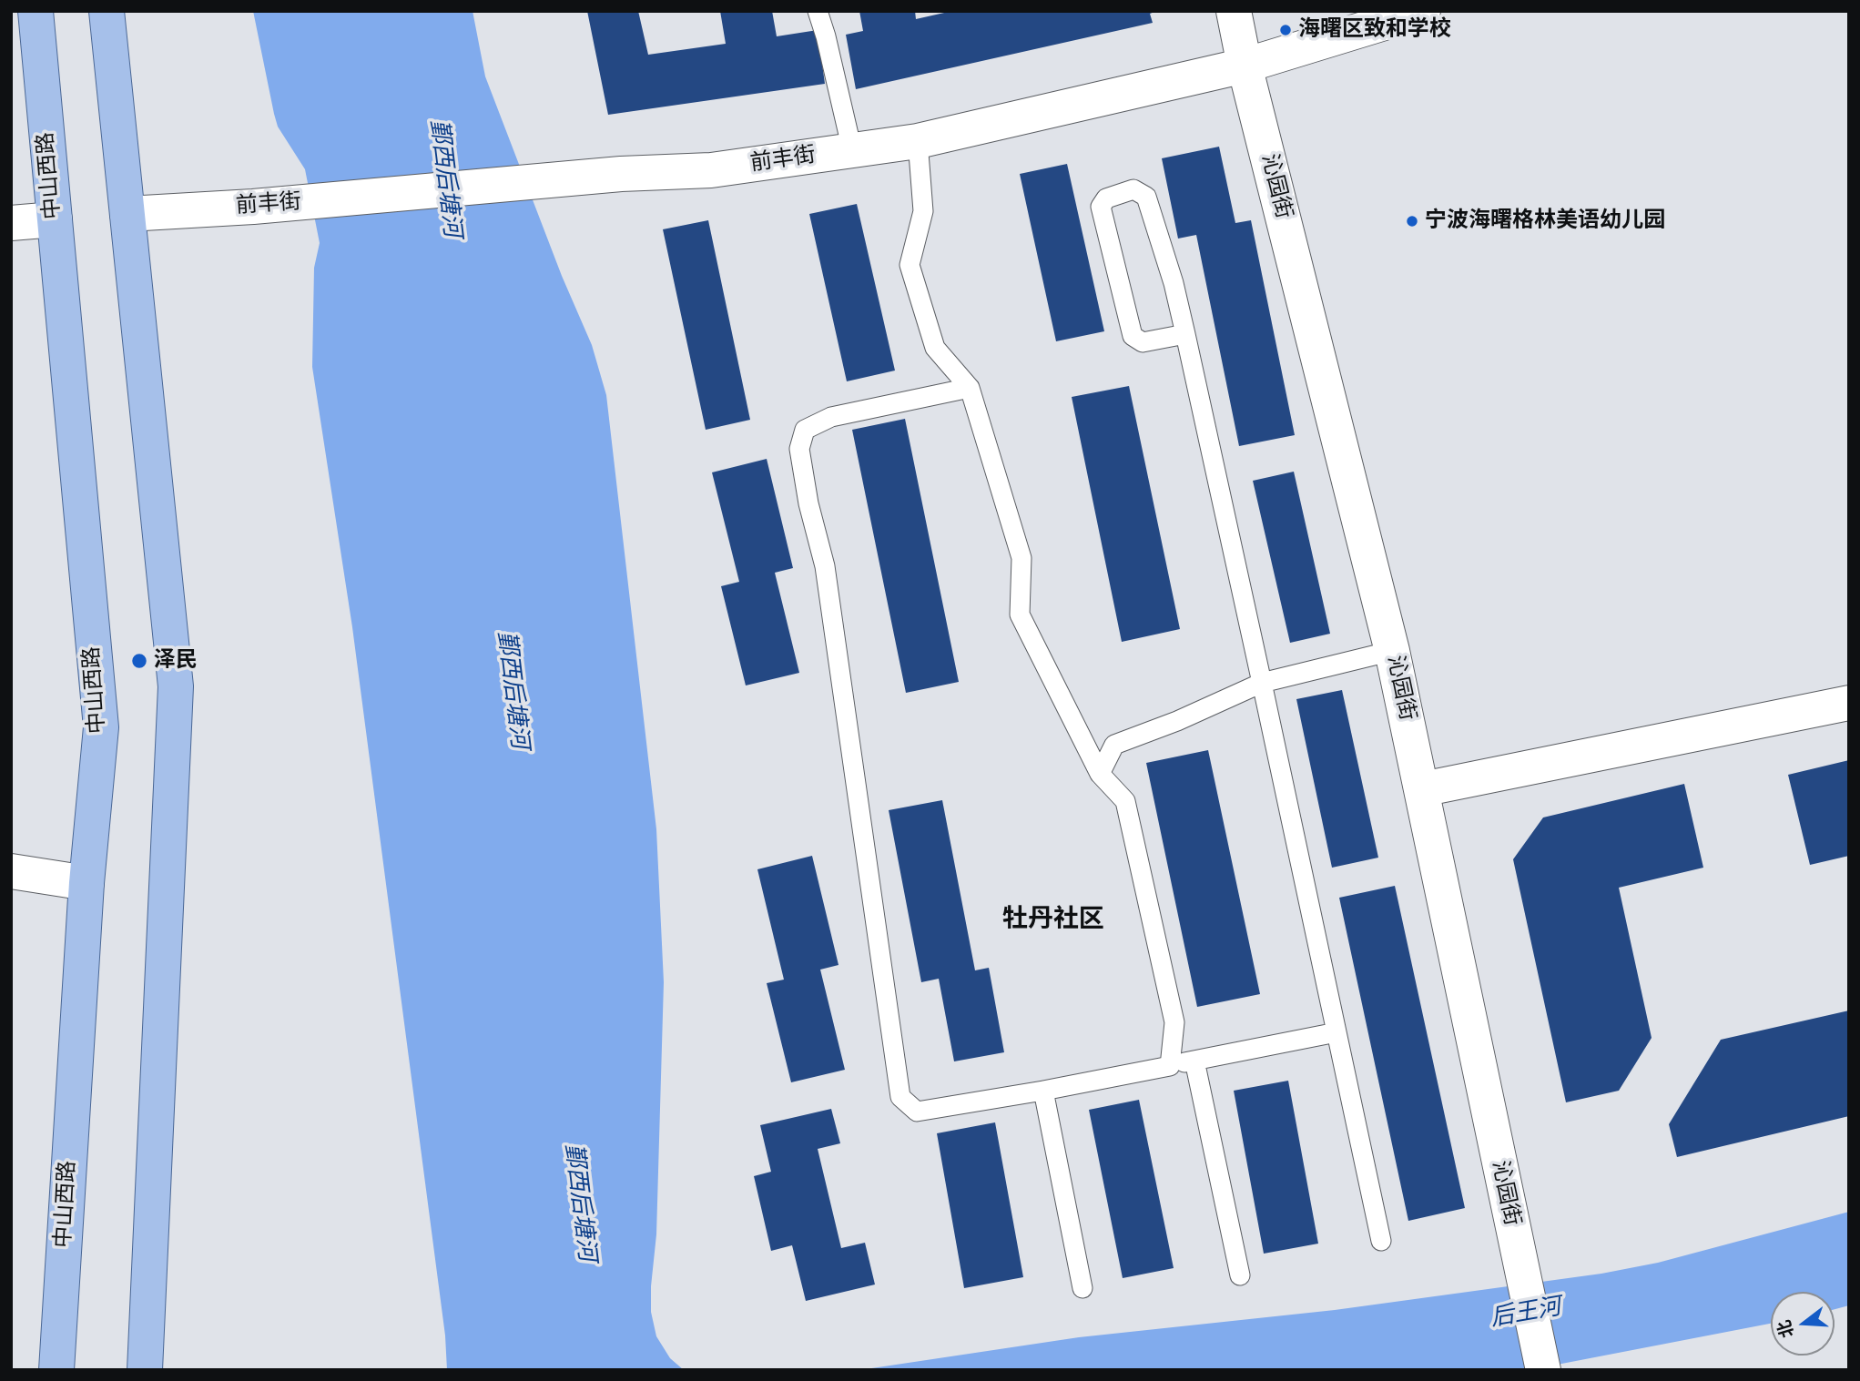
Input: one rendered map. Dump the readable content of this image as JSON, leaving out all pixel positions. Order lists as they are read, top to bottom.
{
  "streets": {
    "main road": ["中山西路"],
    "street": ["前丰街", "沁园街"]
  },
  "crossings": [
    ["前丰街", "沁园街"]
  ],
  "districts": ["牡丹社区"],
  "water": ["鄞西后塘河", "后王河"],
  "places": ["海曙区致和学校", "宁波海曙格林美语幼儿园", "泽民"],
  "north": "left"
}
